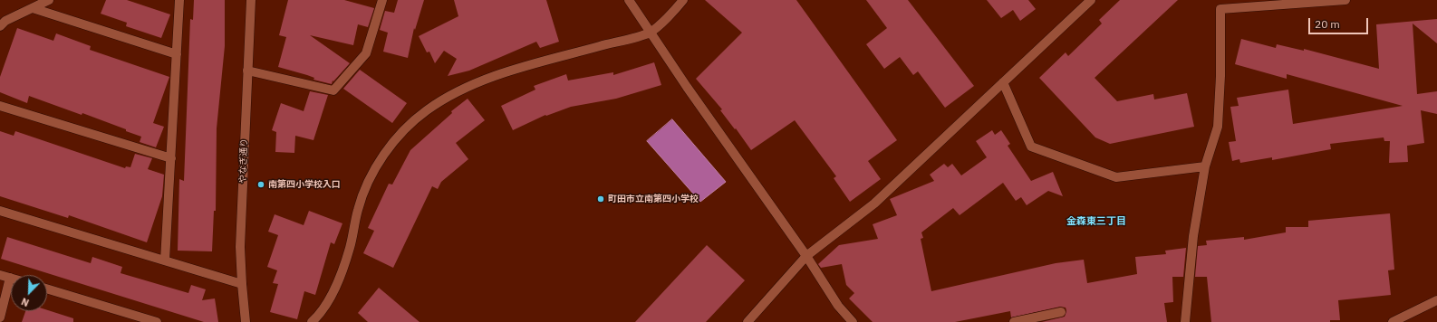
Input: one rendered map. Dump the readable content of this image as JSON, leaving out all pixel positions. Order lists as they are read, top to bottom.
{
  "streets": {
    "street": ["やなぎ通り"]
  },
  "districts": ["金森東三丁目"],
  "places": ["南第四小学校入口", "町田市立南第四小学校"],
  "scale_bar": "20 m",
  "north": "bottom left"
}
